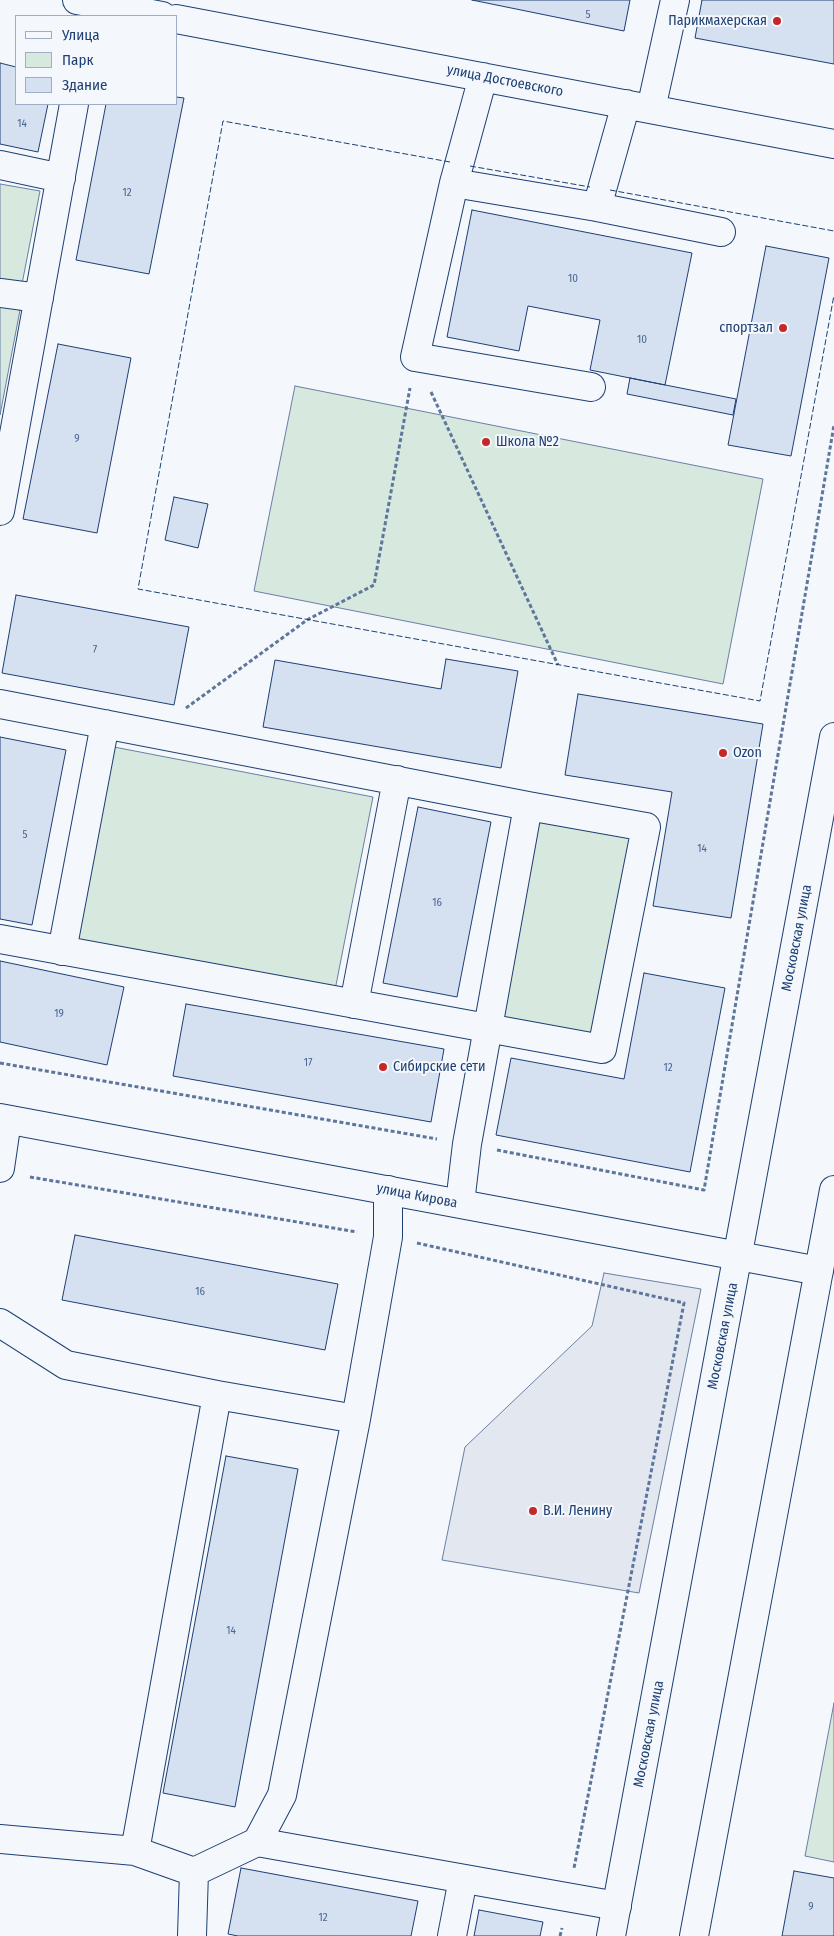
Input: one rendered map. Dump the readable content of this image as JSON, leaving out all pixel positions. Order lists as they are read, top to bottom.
{
  "streets": {
    "main road": ["улица Достоевского", "Московская улица", "улица Кирова"]
  },
  "crossings": [
    ["Московская улица", "улица Кирова"]
  ],
  "places": [
    "Парикмахерская",
    "спортзал",
    "Школа №2",
    "Ozon",
    "Сибирские сети",
    "В.И. Ленину"
  ],
  "house_numbers": [
    "5",
    "14",
    "12",
    "10",
    "10",
    "9",
    "7",
    "5",
    "14",
    "16",
    "19",
    "17",
    "12",
    "16",
    "14",
    "9",
    "12"
  ],
  "legend": ["Улица", "Парк", "Здание"]
}
